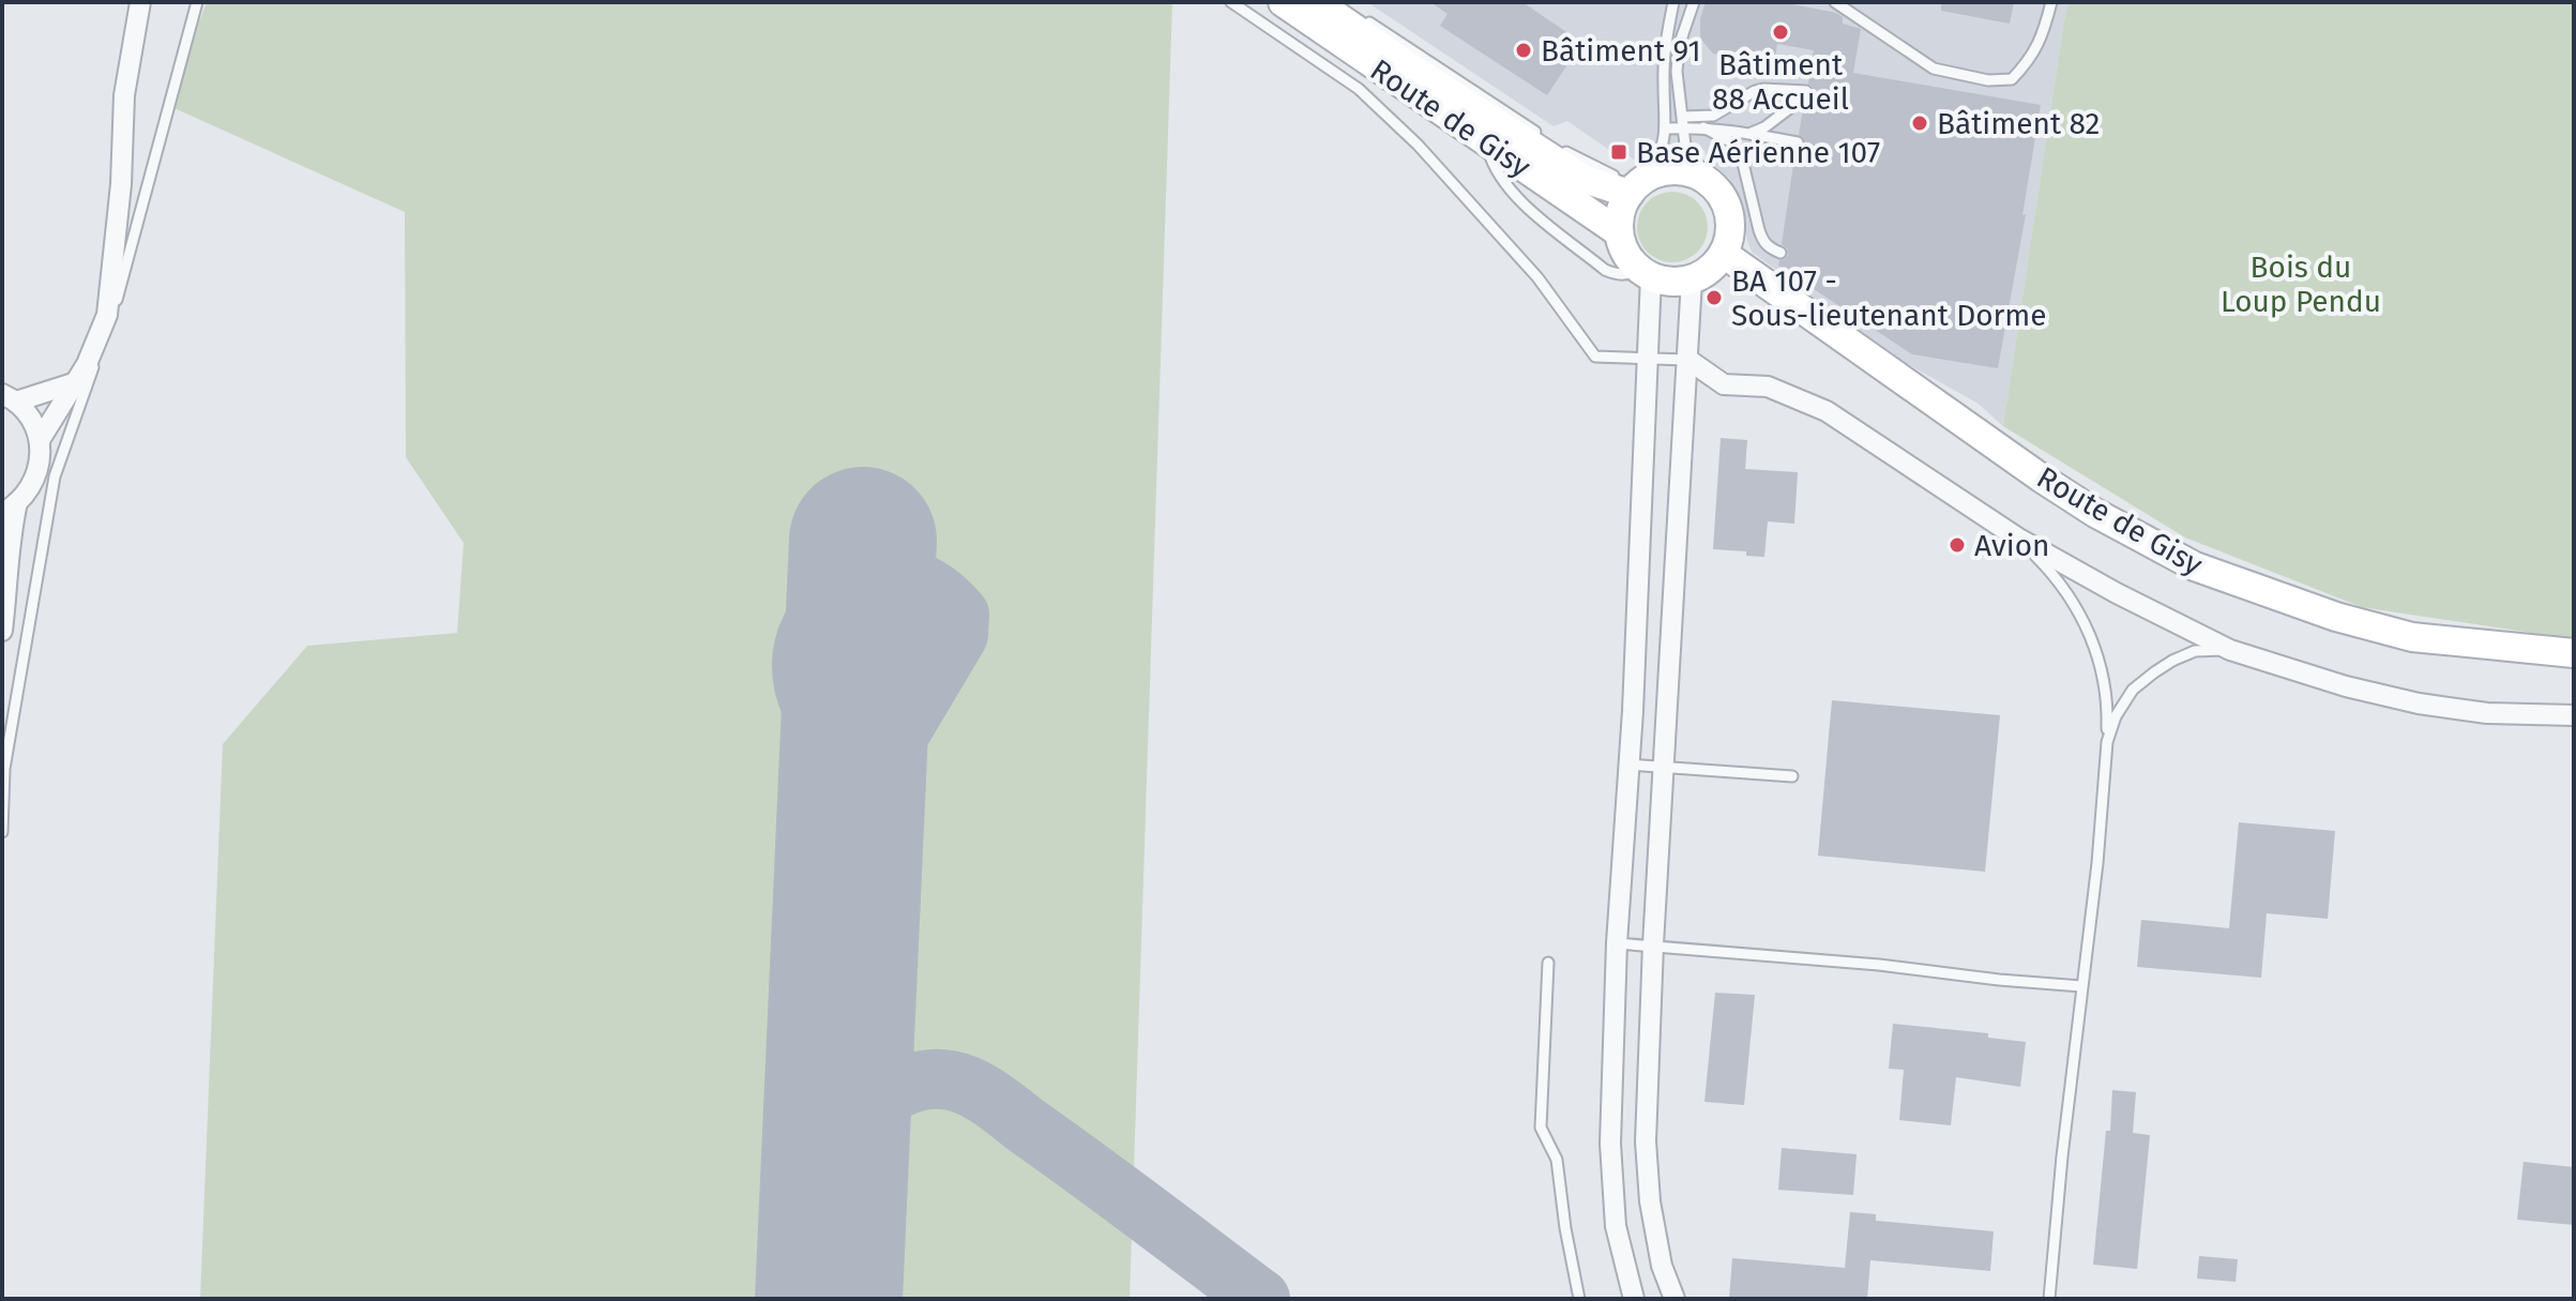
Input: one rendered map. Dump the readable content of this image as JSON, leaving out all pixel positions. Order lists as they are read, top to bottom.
{
  "streets": {
    "street": ["Route de Gisy"]
  },
  "parks": ["Bois du Loup Pendu"],
  "places": {
    "other": [
      "Bâtiment 88 Accueil",
      "Bâtiment 91",
      "Bâtiment 82",
      "BA 107 - Sous-lieutenant Dorme",
      "Avion"
    ],
    "transit": ["Base Aérienne 107"]
  }
}
